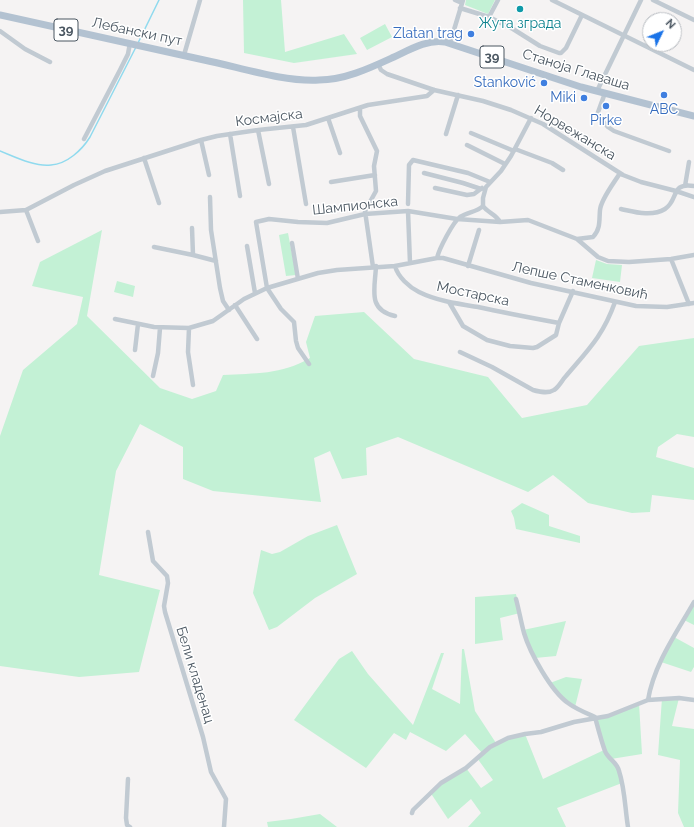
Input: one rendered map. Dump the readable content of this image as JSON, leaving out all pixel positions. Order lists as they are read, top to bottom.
{
  "streets": {
    "main road": ["39", "Лебански пут", "Станоја Главаша"],
    "street": [
      "Космајска",
      "Норвежанска",
      "Шампионска",
      "Лепше Стаменковић",
      "Мостарска",
      "Бели кладенац"
    ]
  },
  "crossings": [
    ["Лебански пут", "Станоја Главаша"],
    ["Станоја Главаша", "Норвежанска"],
    ["Космајска", "Норвежанска"],
    ["Шампионска", "Лепше Стаменковић"],
    ["Лепше Стаменковић", "Мостарска"]
  ],
  "places": [
    "Жута зграда",
    "Zlatan trag",
    "Stanković",
    "ABC",
    "Miki",
    "Pirke"
  ],
  "north": "top right"
}
